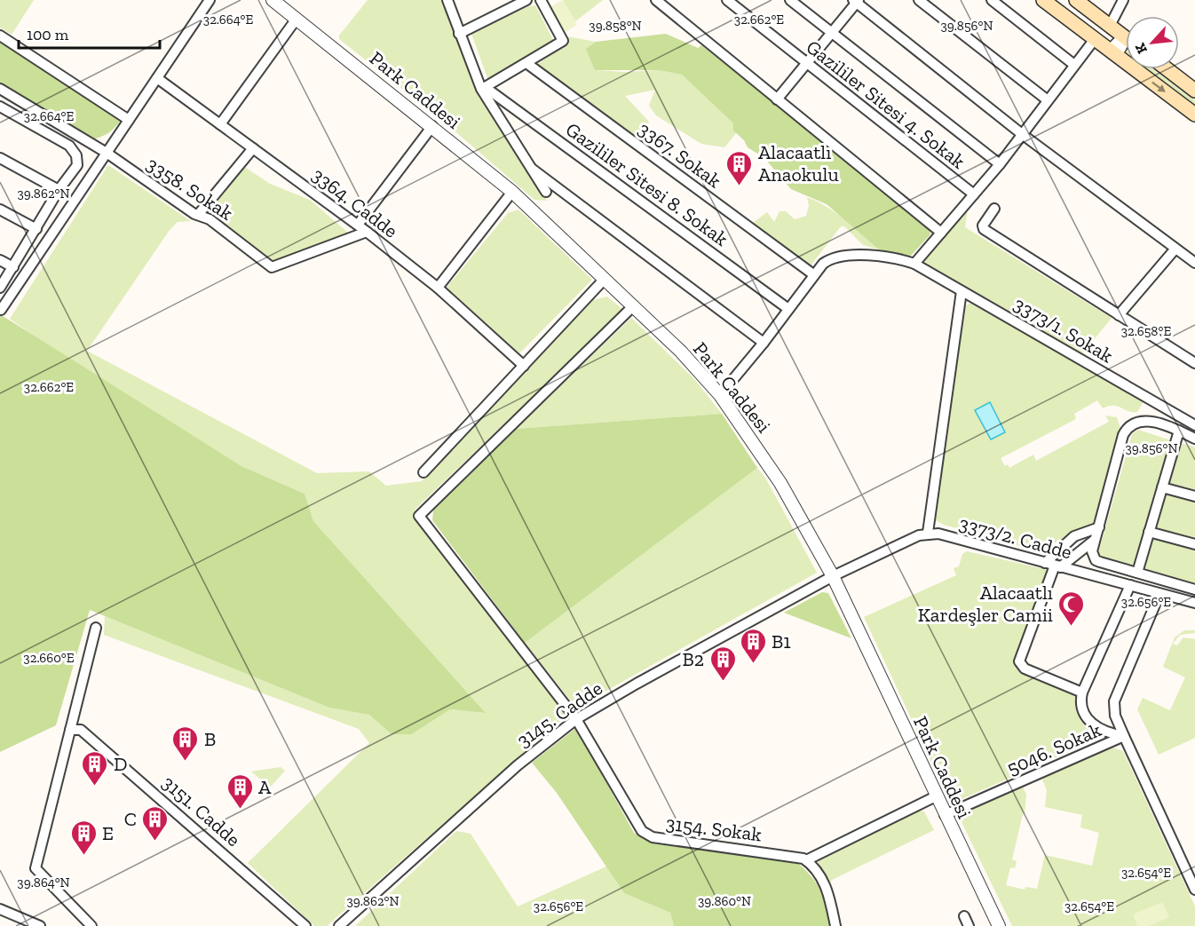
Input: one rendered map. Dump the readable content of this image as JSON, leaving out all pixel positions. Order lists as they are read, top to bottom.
{
  "streets": {
    "street": [
      "Park Caddesi",
      "Gazililer Sitesi 4. Sokak",
      "3367. Sokak",
      "Gazililer Sitesi 8. Sokak",
      "3358. Sokak",
      "3364. Cadde",
      "3373/1. Sokak",
      "3373/2. Cadde",
      "3145. Cadde",
      "5046. Sokak",
      "3151. Cadde",
      "3154. Sokak"
    ]
  },
  "crossings": [
    ["Park Caddesi", "3373/1. Sokak"],
    ["Park Caddesi", "3373/2. Cadde"],
    ["Park Caddesi", "3145. Cadde"],
    ["Park Caddesi", "5046. Sokak"],
    ["Park Caddesi", "3154. Sokak"],
    ["3367. Sokak", "3373/1. Sokak"],
    ["Gazililer Sitesi 8. Sokak", "3373/1. Sokak"],
    ["3358. Sokak", "3364. Cadde"],
    ["3373/2. Cadde", "3145. Cadde"],
    ["3373/2. Cadde", "5046. Sokak"],
    ["3145. Cadde", "3154. Sokak"]
  ],
  "places": {
    "building": [
      "Alacaatlı Anaokulu",
      "B1",
      "B2",
      "B",
      "D",
      "A",
      "C",
      "E"
    ],
    "mosque": ["Alacaatlı Kardeşler Camii"]
  },
  "scale_bar": "100 m",
  "north": "bottom left",
  "coordinates": [
    "32.662°E",
    "32.664°E",
    "39.858°N",
    "39.856°N",
    "39.862°N",
    "32.658°E",
    "32.656°E",
    "32.660°E",
    "32.654°E",
    "39.864°N",
    "39.860°N"
  ]
}
